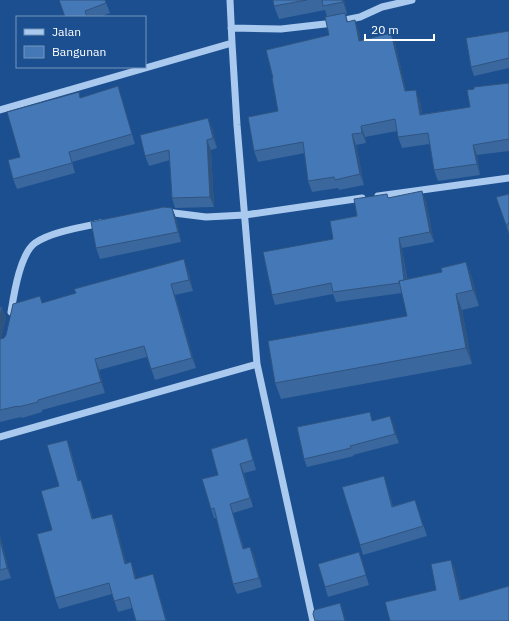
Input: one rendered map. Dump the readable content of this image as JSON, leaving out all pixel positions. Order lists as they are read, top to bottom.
{
  "legend": ["Jalan", "Bangunan"],
  "scale_bar": "20 m"
}
